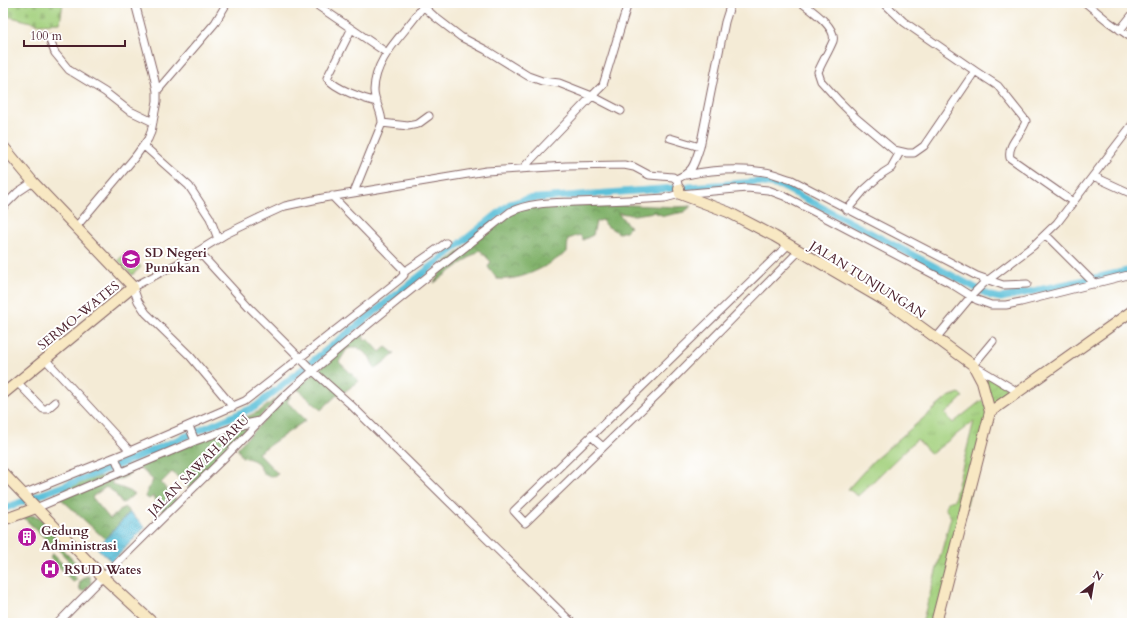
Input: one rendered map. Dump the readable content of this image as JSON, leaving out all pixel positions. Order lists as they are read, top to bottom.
{
  "streets": {
    "street": ["JALAN TUNJUNGAN", "SERMO-WATES", "JALAN SAWAH BARU"]
  },
  "crossings": [
    ["JALAN TUNJUNGAN", "JALAN SAWAH BARU"]
  ],
  "places": {
    "school or university": ["SD Negeri Punukan"],
    "building": ["Gedung Administrasi"],
    "hospital": ["RSUD Wates"]
  },
  "scale_bar": "100 m",
  "north": "top right"
}
